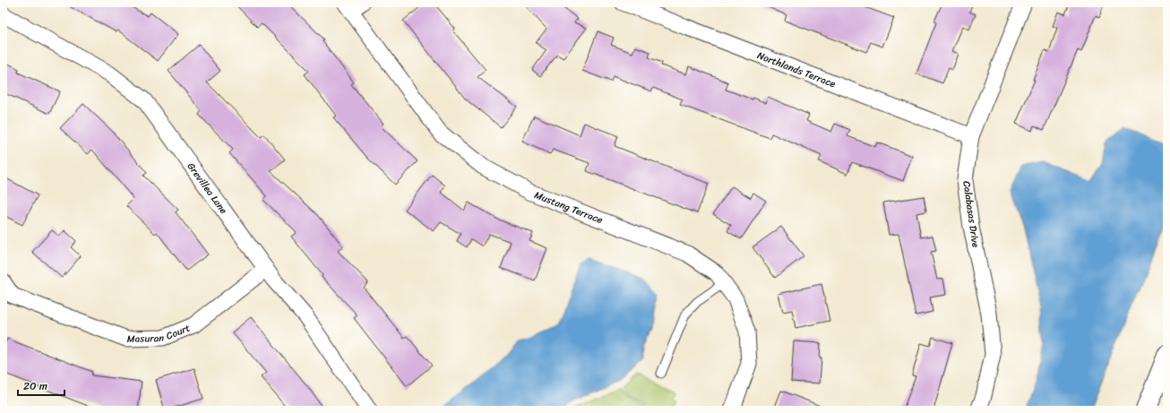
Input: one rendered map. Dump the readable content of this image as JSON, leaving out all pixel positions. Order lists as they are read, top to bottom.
{
  "streets": {
    "street": [
      "Northlands Terrace",
      "Grevillea Lane",
      "Mustang Terrace",
      "Calabasas Drive",
      "Masuran Court"
    ]
  },
  "crossings": [
    ["Northlands Terrace", "Calabasas Drive"],
    ["Grevillea Lane", "Masuran Court"]
  ],
  "scale_bar": "20 m"
}
